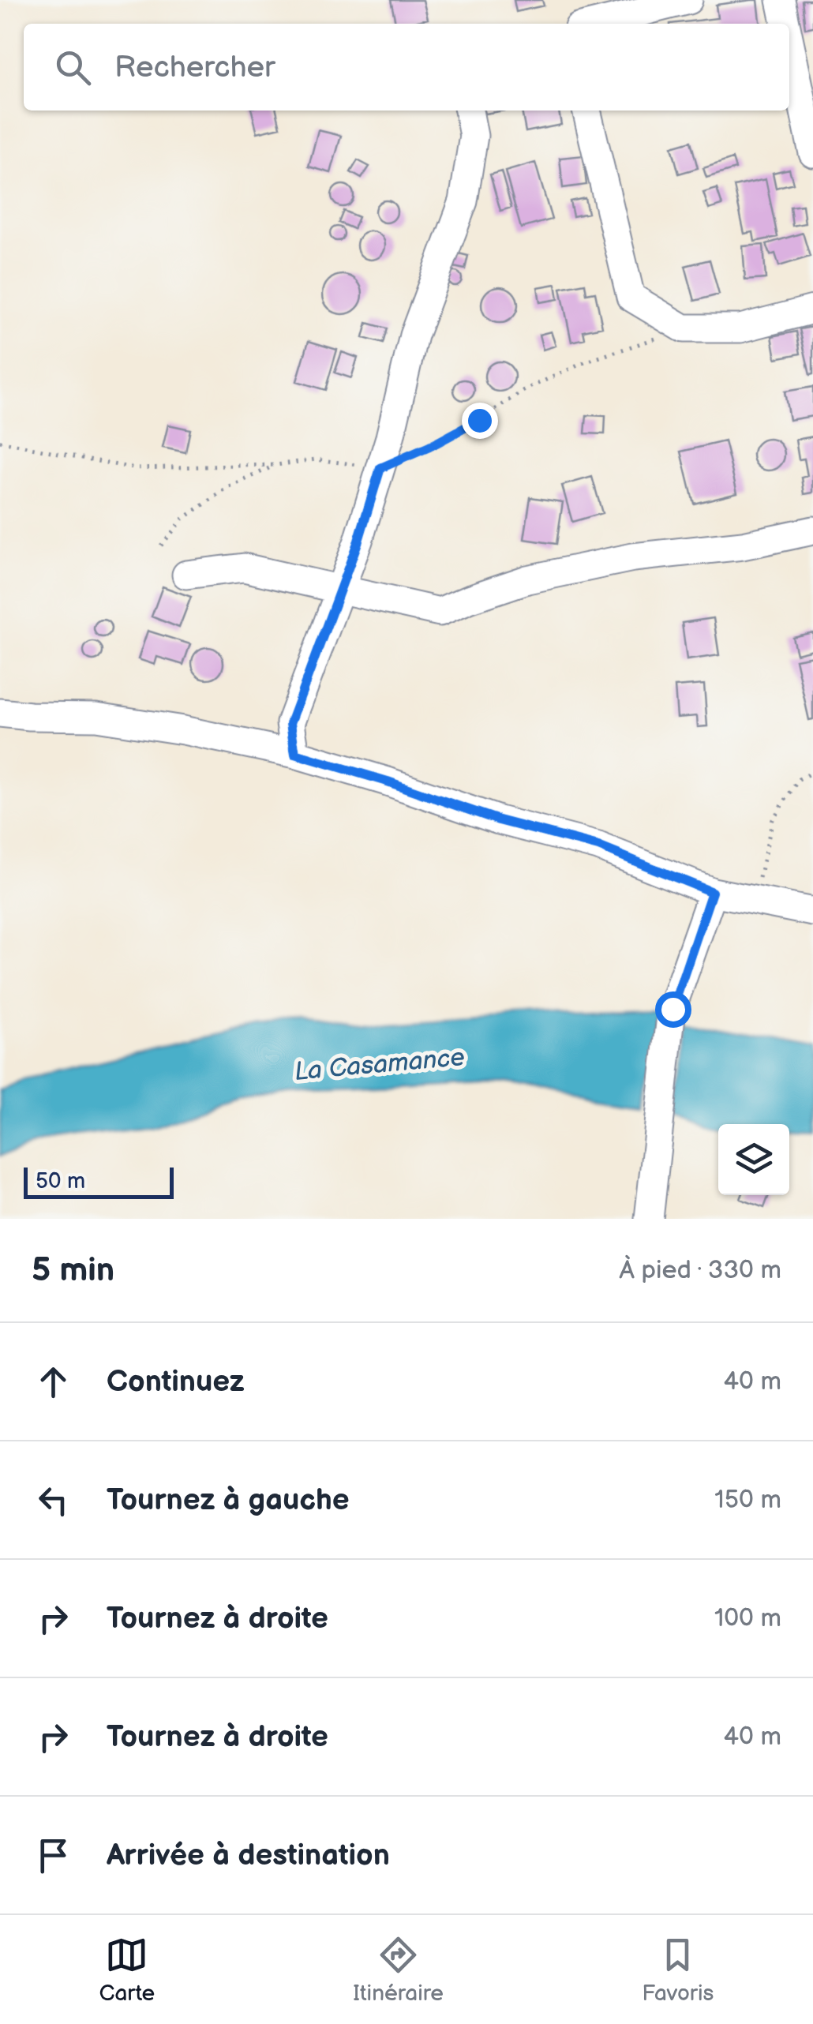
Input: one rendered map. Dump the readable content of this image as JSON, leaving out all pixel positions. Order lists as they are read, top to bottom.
{
  "water": ["La Casamance"],
  "scale_bar": "50 m",
  "page": {
    "search": "Rechercher",
    "scale": "50 m",
    "heading": ["5 min", "À pied · 330 m"],
    "list": [
      ["Continuez", "40 m"],
      ["Tournez à gauche", "150 m"],
      ["Tournez à droite", "100 m"],
      ["Tournez à droite", "40 m"],
      "Arrivée à destination"
    ],
    "nav": ["Carte", "Itinéraire", "Favoris"]
  }
}
